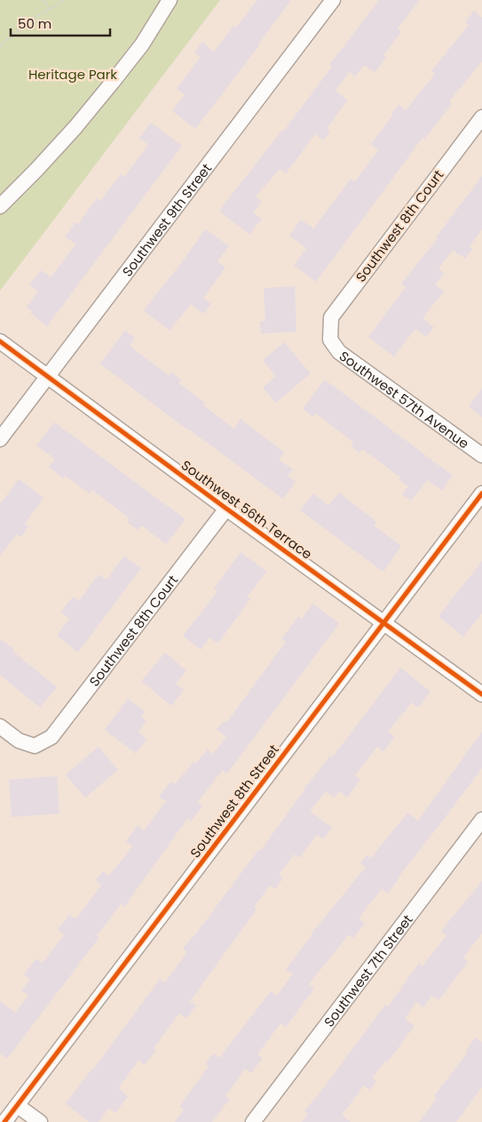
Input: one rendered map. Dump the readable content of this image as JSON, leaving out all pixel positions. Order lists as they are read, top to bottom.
{
  "streets": {
    "street": [
      "Southwest 9th Street",
      "Southwest 8th Court",
      "Southwest 57th Avenue",
      "Southwest 56th Terrace",
      "Southwest 8th Street",
      "Southwest 7th Street"
    ]
  },
  "crossings": [
    ["Southwest 9th Street", "Southwest 56th Terrace"],
    ["Southwest 8th Court", "Southwest 57th Avenue"],
    ["Southwest 8th Court", "Southwest 56th Terrace"],
    ["Southwest 56th Terrace", "Southwest 8th Street"]
  ],
  "parks": ["Heritage Park"],
  "scale_bar": "50 m"
}
